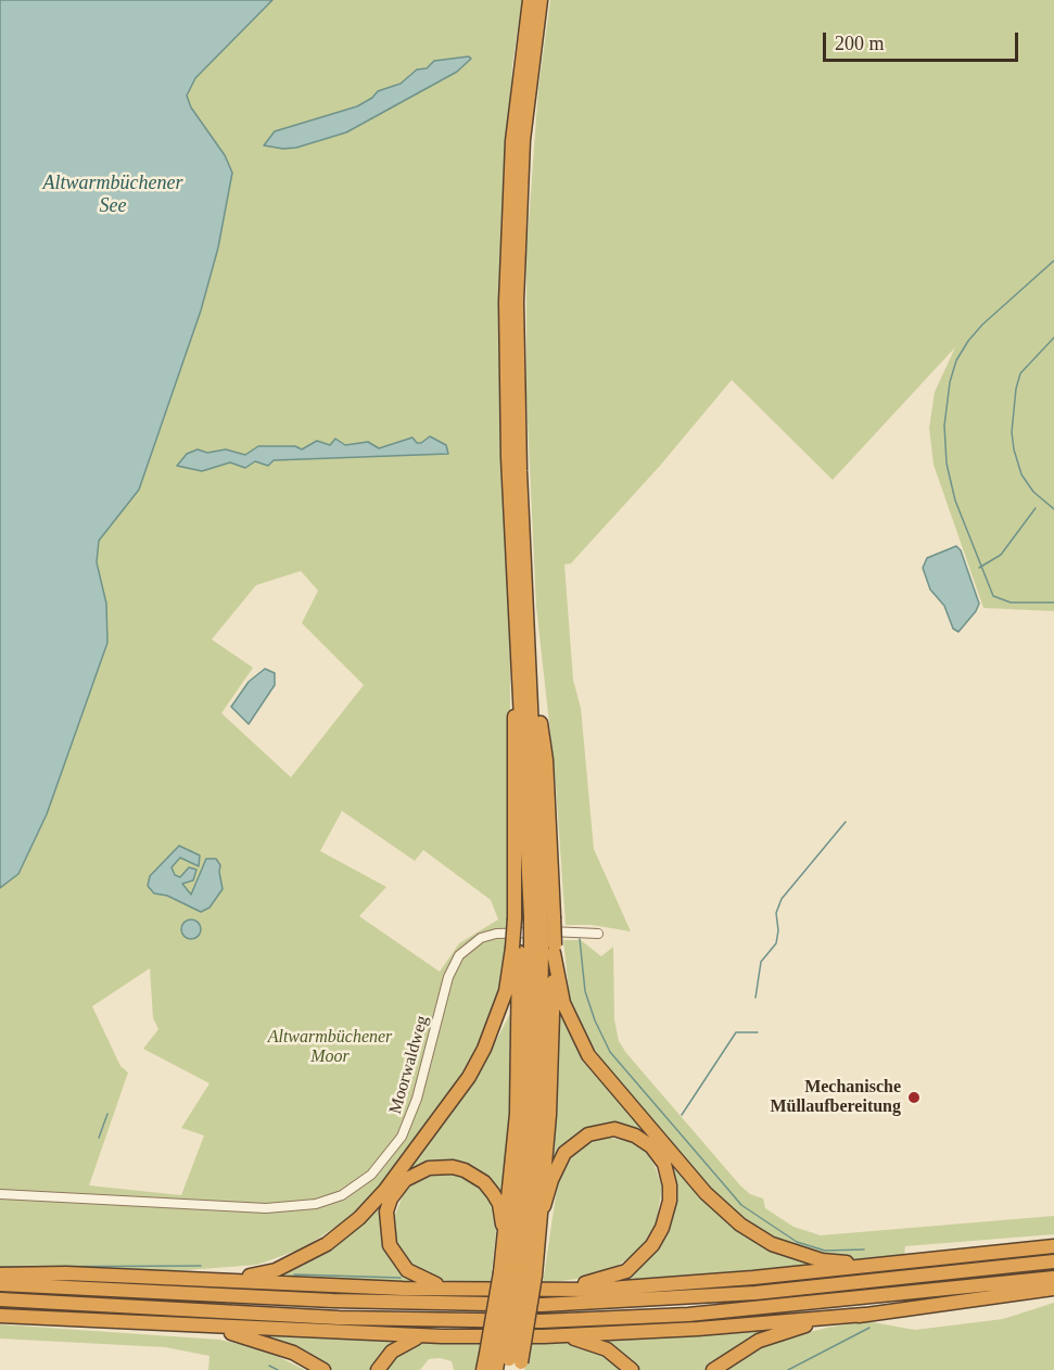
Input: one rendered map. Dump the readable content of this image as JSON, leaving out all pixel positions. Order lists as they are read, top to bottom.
{
  "streets": {
    "street": ["Moorwaldweg"]
  },
  "water": ["Altwarmbüchener See"],
  "parks": ["Altwarmbüchener Moor"],
  "places": ["Mechanische Müllaufbereitung"],
  "scale_bar": "200 m"
}
